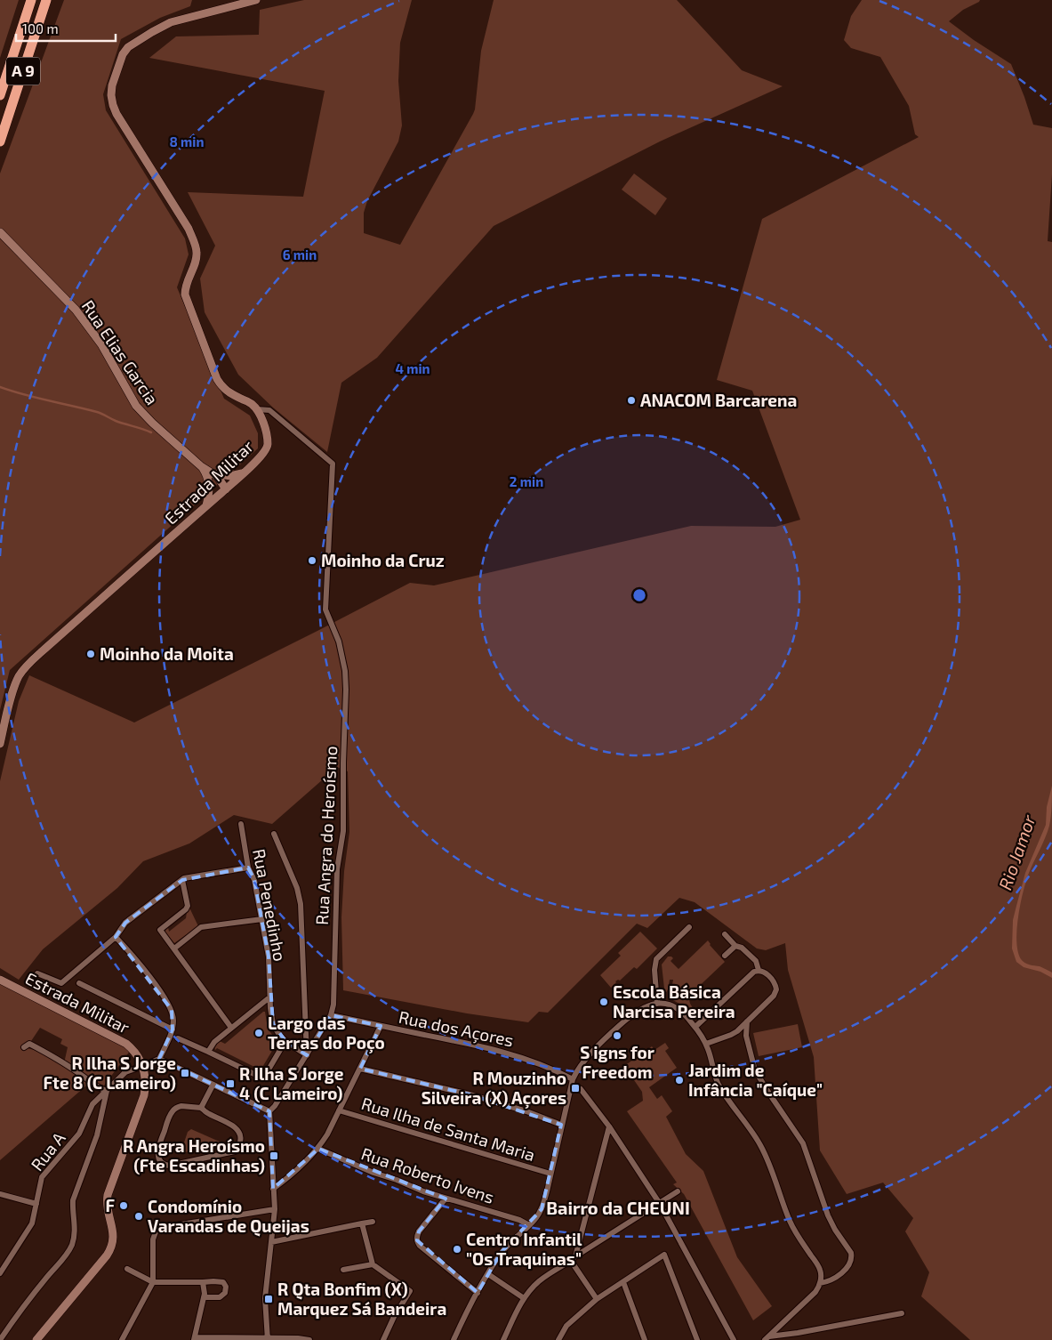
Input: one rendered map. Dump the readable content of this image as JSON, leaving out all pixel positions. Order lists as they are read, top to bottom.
{
  "streets": {
    "highway": ["A 9"],
    "street": [
      "Rua Elias Garcia",
      "Estrada Militar",
      "Rua Angra do Heroísmo",
      "Rua Penedinho",
      "Rua dos Açores",
      "Rua Ilha de Santa Maria",
      "Rua A",
      "Rua Roberto Ivens"
    ]
  },
  "crossings": [
    ["Rua Elias Garcia", "Estrada Militar"],
    ["Estrada Militar", "Rua Angra do Heroísmo"],
    ["Estrada Militar", "Rua A"],
    ["Rua Angra do Heroísmo", "Rua Penedinho"],
    ["Rua Angra do Heroísmo", "Rua dos Açores"]
  ],
  "districts": ["Bairro da CHEUNI"],
  "water": ["Rio Jamor"],
  "places": {
    "other": [
      "ANACOM Barcarena",
      "Moinho da Cruz",
      "Moinho da Moita",
      "Escola Básica Narcisa Pereira",
      "Largo das Terras do Poço",
      "S igns for Freedom",
      "Jardim de Infância \"Caíque\"",
      "F",
      "Condomínio Varandas de Queijas",
      "Centro Infantil \"Os Traquinas\""
    ],
    "transit": [
      "R Ilha S Jorge Fte 8 (C Lameiro)",
      "R Ilha S Jorge 4 (C Lameiro)",
      "R Mouzinho Silveira (X) Açores",
      "R Angra Heroísmo (Fte Escadinhas)",
      "R Qta Bonfim (X) Marquez Sá Bandeira"
    ]
  },
  "scale_bar": "100 m",
  "rings": [
    "8 min",
    "6 min",
    "4 min",
    "2 min"
  ]
}
